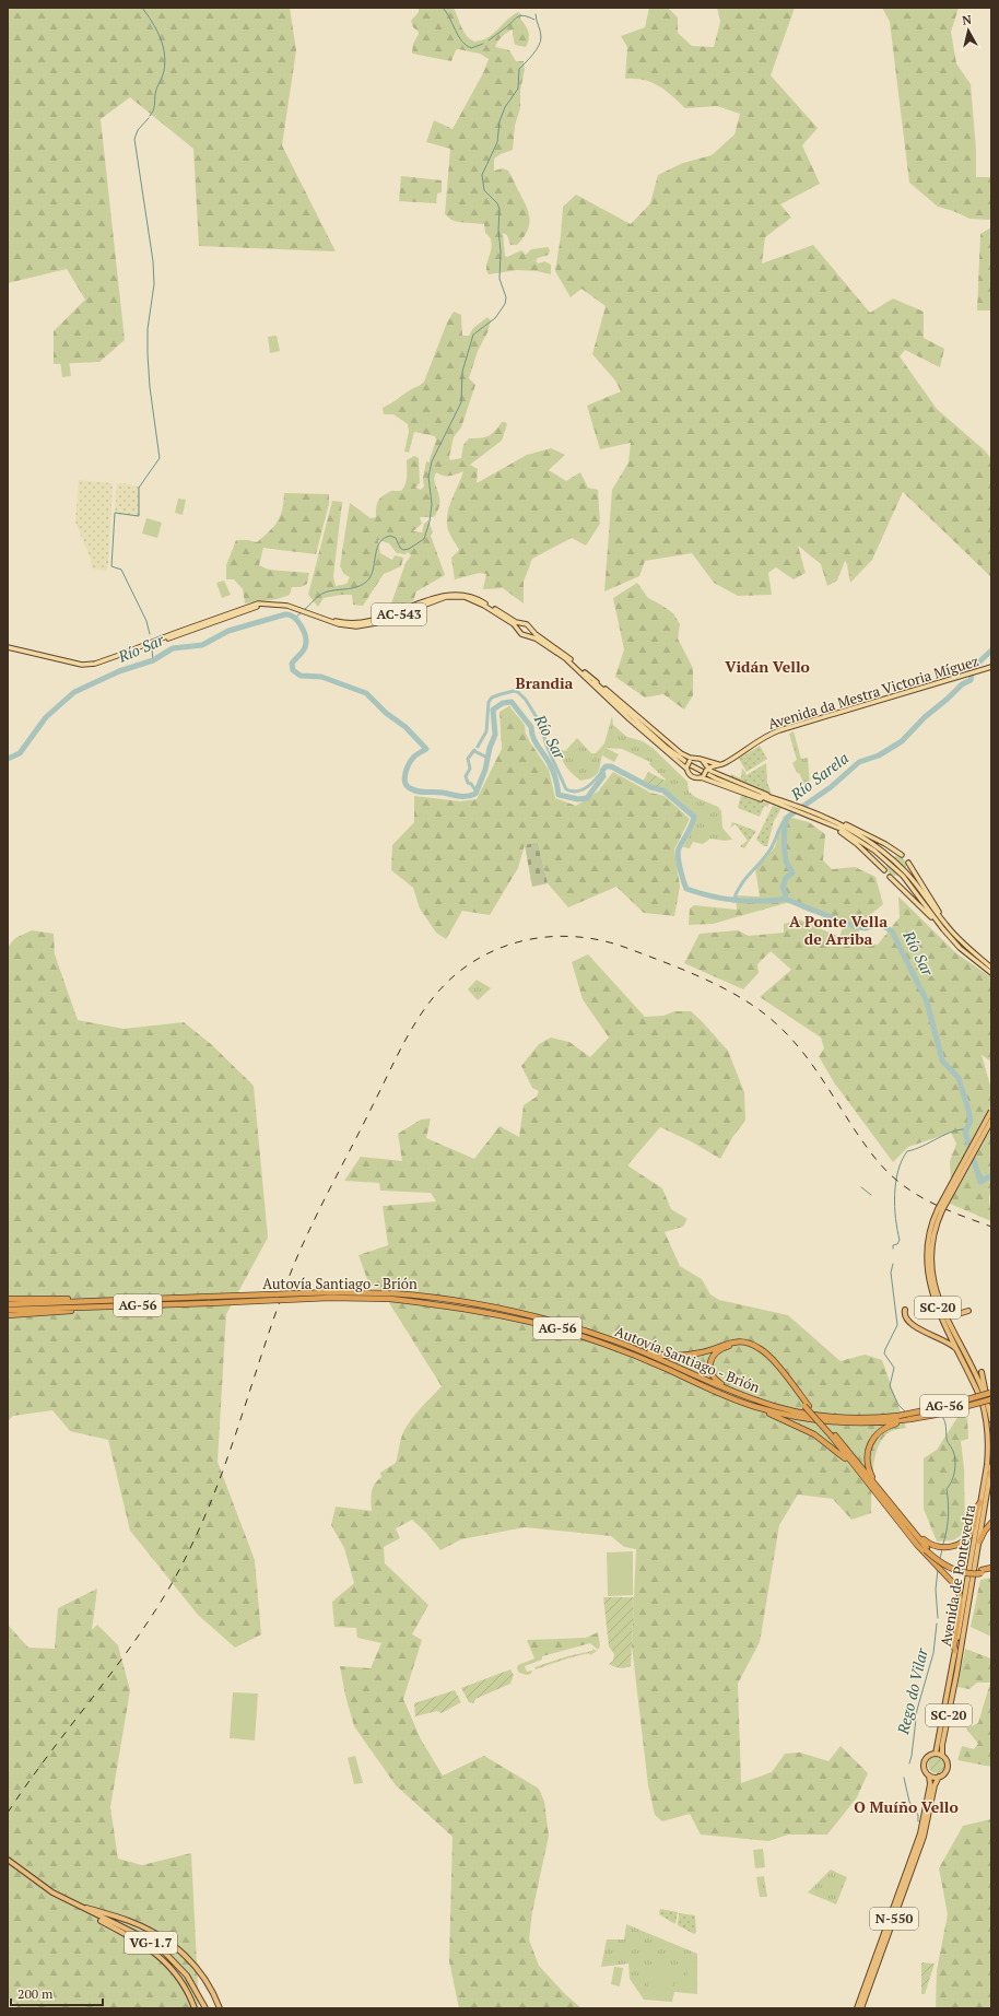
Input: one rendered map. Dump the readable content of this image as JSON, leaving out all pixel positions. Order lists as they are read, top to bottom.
{
  "streets": {
    "highway": [
      "Autovía Santiago - Brión",
      "AG-56",
      "SC-20",
      "Avenida de Pontevedra",
      "N-550",
      "VG-1.7"
    ],
    "main road": ["AC-543", "Avenida da Mestra Victoria Míguez"]
  },
  "crossings": [
    ["Autovía Santiago - Brión", "SC-20"],
    ["Autovía Santiago - Brión", "Avenida de Pontevedra"],
    ["SC-20", "Avenida de Pontevedra"],
    ["Avenida de Pontevedra", "N-550"]
  ],
  "districts": [
    "Vidán Vello",
    "Brandia",
    "A Ponte Vella de Arriba",
    "O Muíño Vello"
  ],
  "water": ["Río Sar", "Río Sarela", "Rego do Vilar"],
  "scale_bar": "200 m",
  "north": "top"
}
